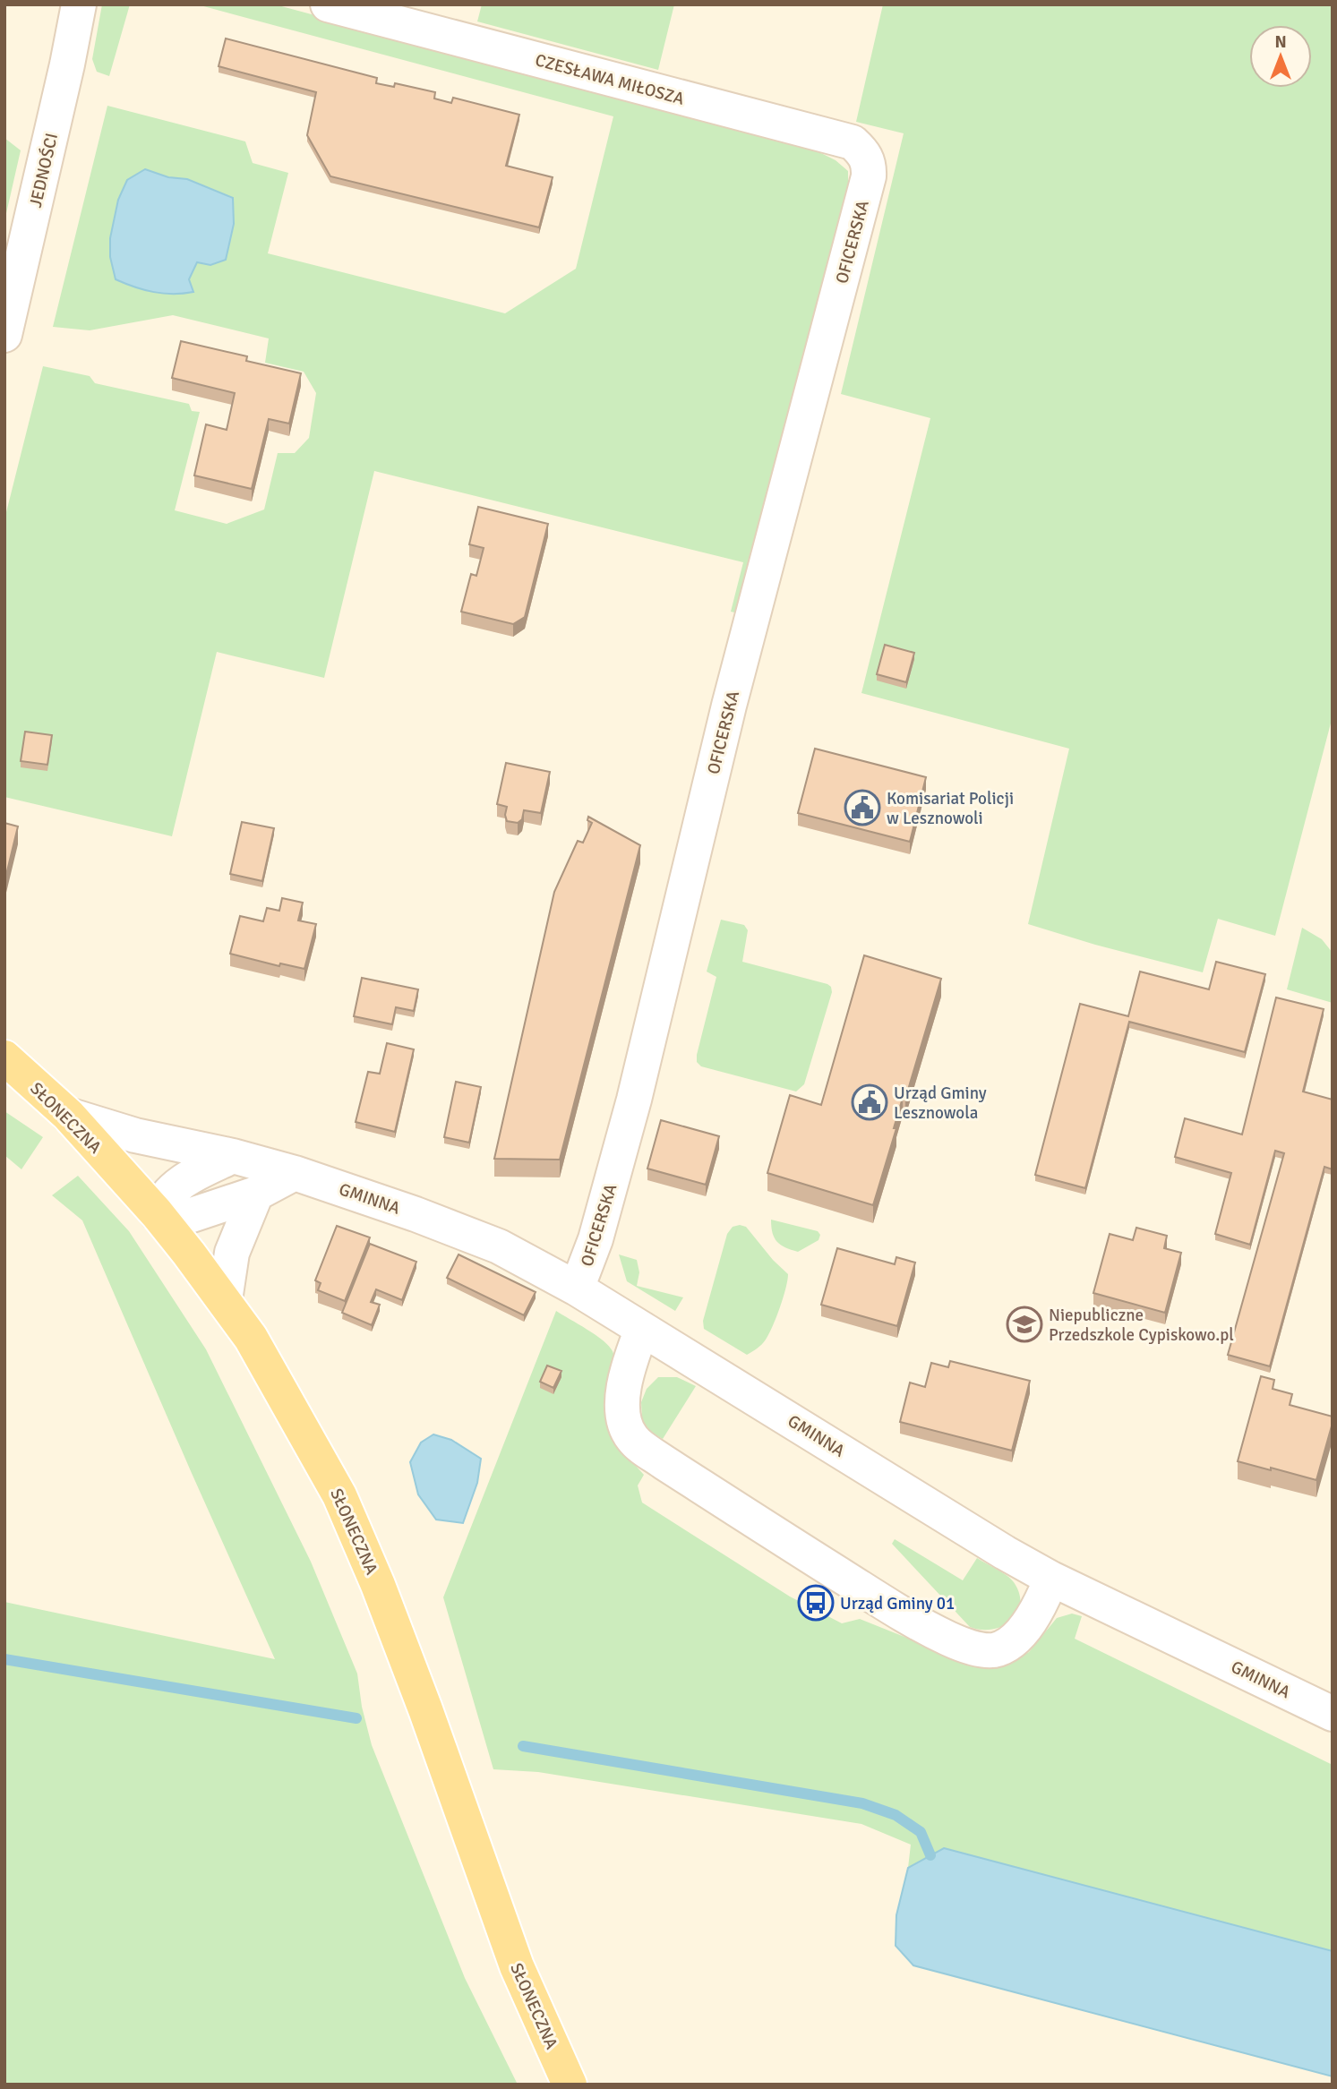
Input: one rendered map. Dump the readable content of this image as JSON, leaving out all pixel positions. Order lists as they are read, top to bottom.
{
  "streets": {
    "main road": ["SŁONECZNA"],
    "street": [
      "CZESŁAWA MIŁOSZA",
      "JEDNOŚCI",
      "OFICERSKA",
      "GMINNA"
    ]
  },
  "crossings": [
    ["CZESŁAWA MIŁOSZA", "OFICERSKA"],
    ["OFICERSKA", "GMINNA"],
    ["SŁONECZNA", "GMINNA"]
  ],
  "places": {
    "public building": ["Komisariat Policji w Lesznowoli", "Urząd Gminy Lesznowola"],
    "school or university": ["Niepubliczne Przedszkole Cypiskowo.pl"],
    "bus stop": ["Urząd Gminy 01"]
  },
  "north": "top"
}
